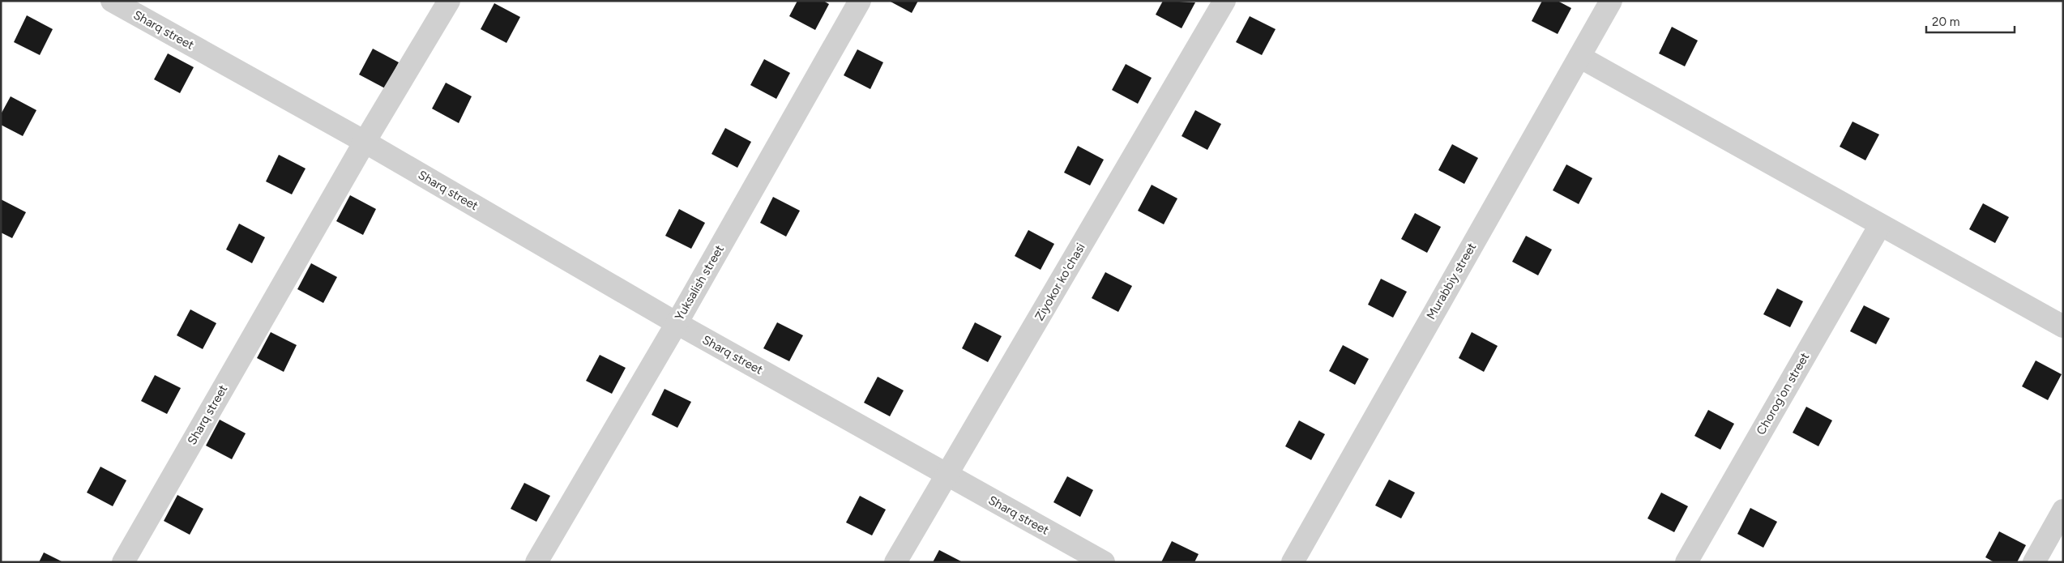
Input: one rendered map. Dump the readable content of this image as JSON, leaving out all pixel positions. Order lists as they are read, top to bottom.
{
  "streets": {
    "street": [
      "Sharq street",
      "Murabbiy street",
      "Ziyokor ko'chasi",
      "Yuksalish street",
      "Chorog'on street"
    ]
  },
  "crossings": [
    ["Sharq street", "Ziyokor ko'chasi"],
    ["Sharq street", "Yuksalish street"]
  ],
  "scale_bar": "20 m"
}
